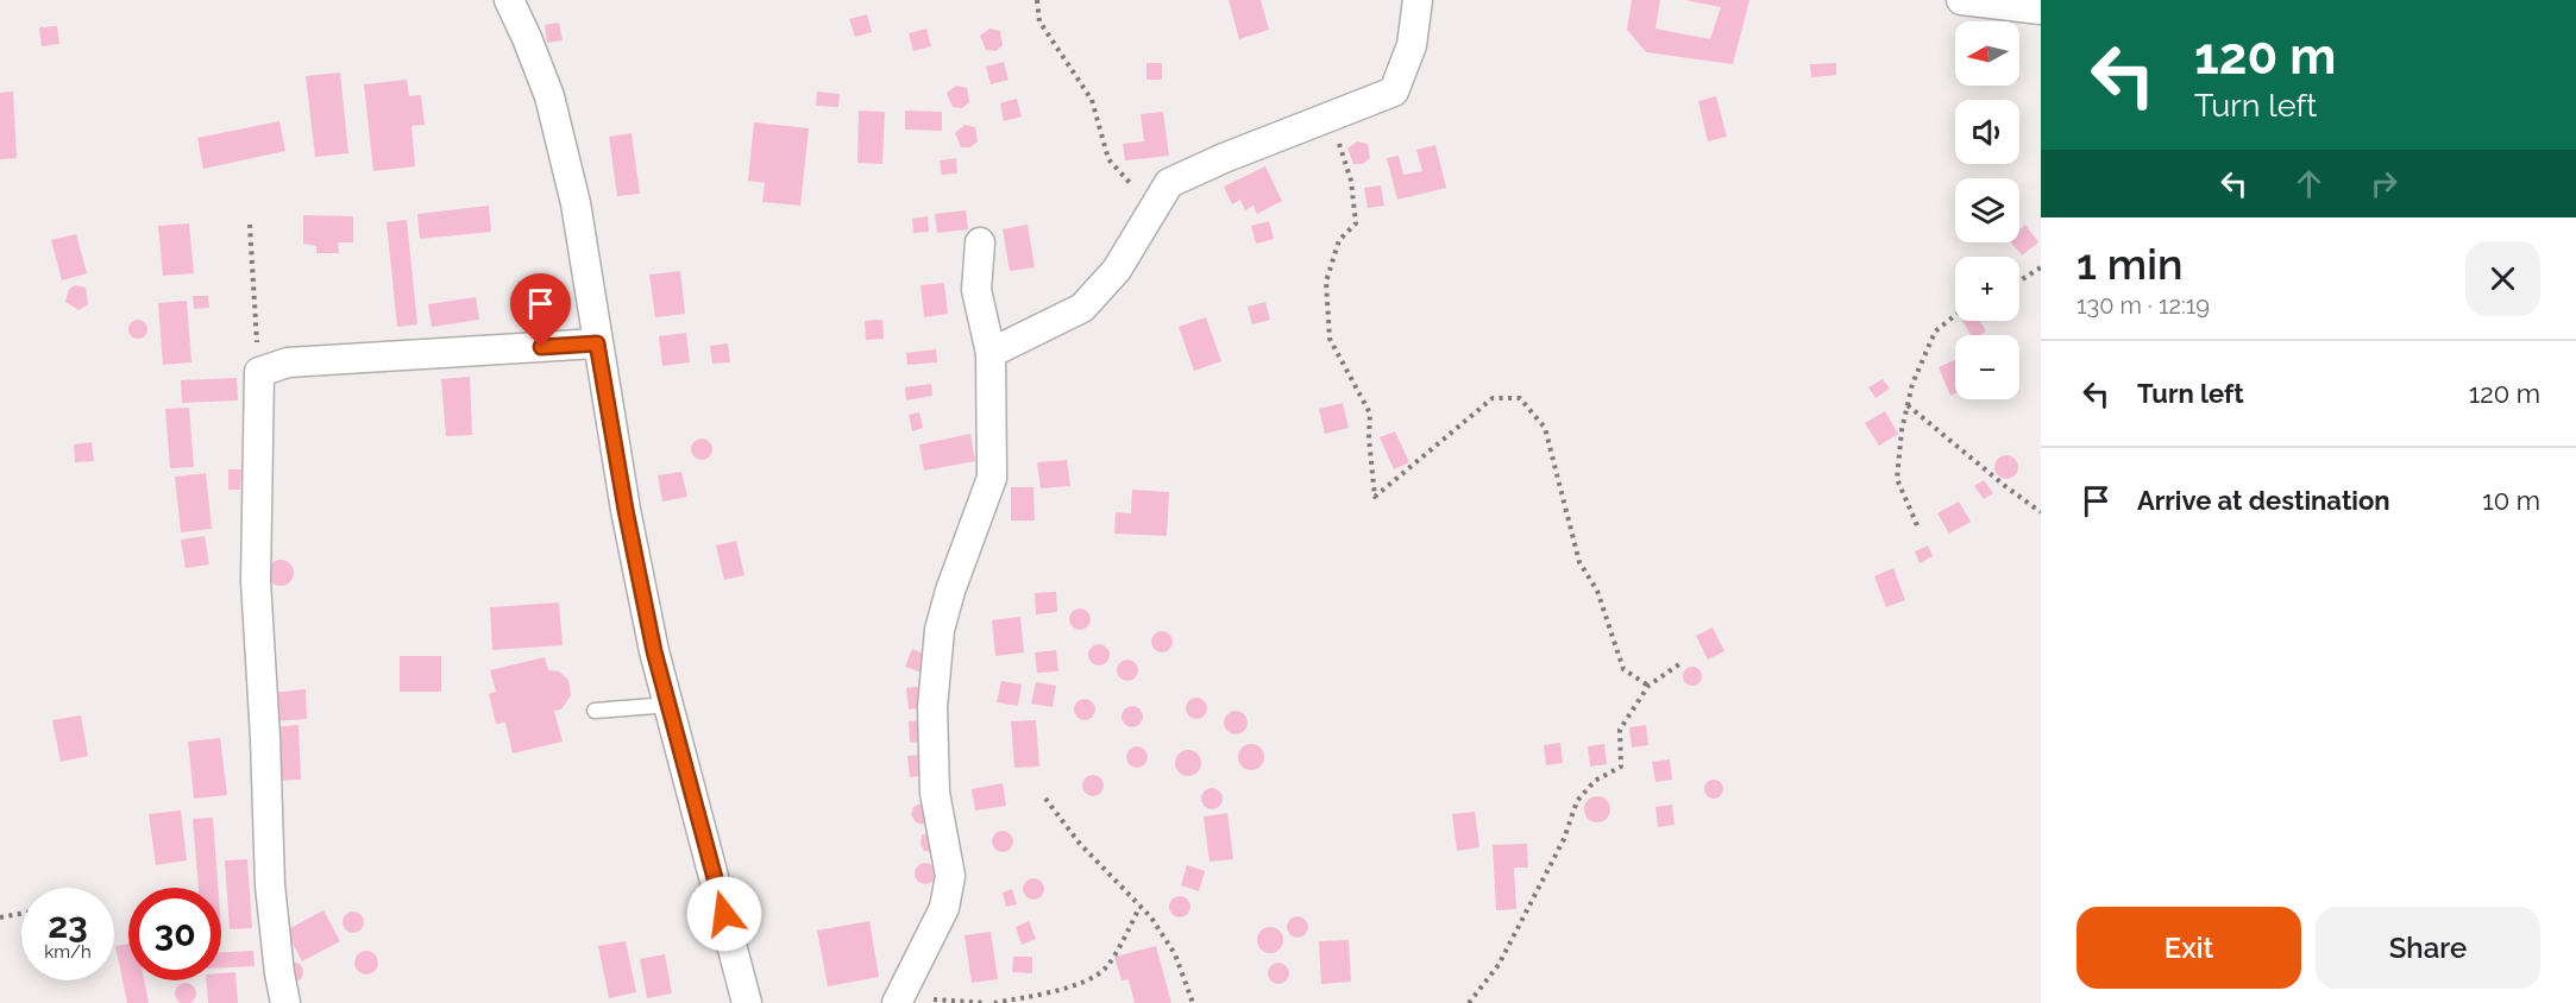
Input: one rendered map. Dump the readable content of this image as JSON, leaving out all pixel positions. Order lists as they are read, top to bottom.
{
  "north": "left",
  "page": {
    "turn": ["120 m", "Turn left"],
    "map_buttons": ["+", "−"],
    "heading": ["1 min", "130 m · 12:19"],
    "list": [
      {
        "name": "Turn left",
        "value": "120 m"
      },
      {
        "name": "Arrive at destination",
        "value": "10 m"
      }
    ],
    "speed": "23 km/h",
    "limit": "30",
    "buttons": ["Exit", "Share"]
  }
}
